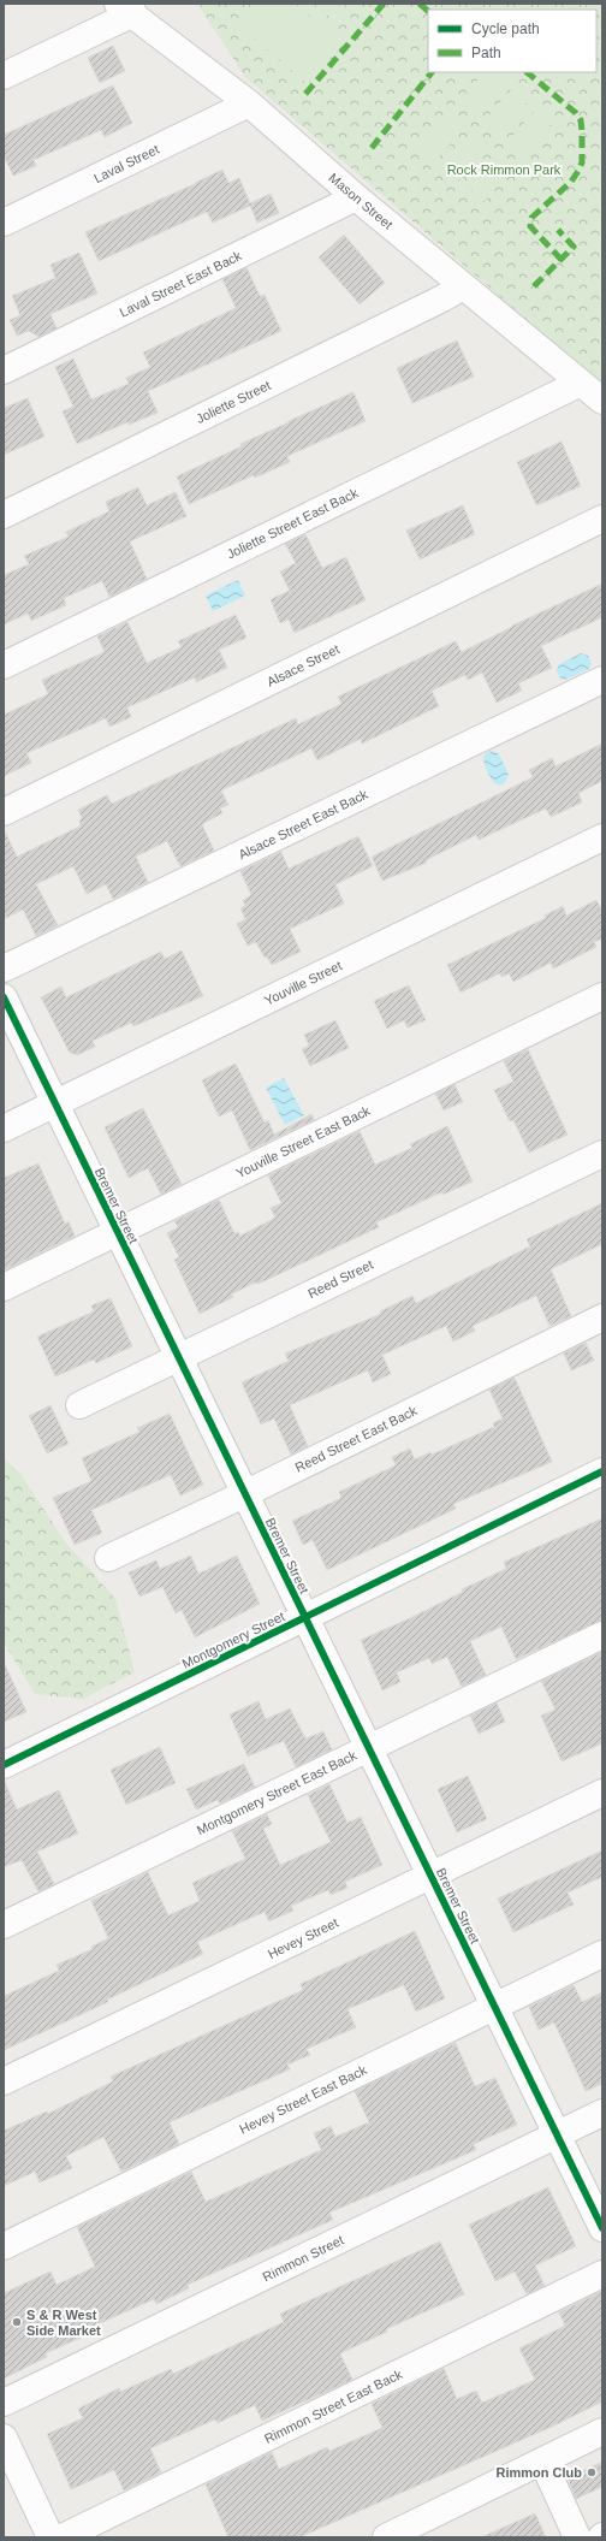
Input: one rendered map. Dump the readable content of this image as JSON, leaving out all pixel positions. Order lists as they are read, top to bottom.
{
  "streets": {
    "street": [
      "Laval Street",
      "Mason Street",
      "Laval Street East Back",
      "Joliette Street",
      "Joliette Street East Back",
      "Alsace Street",
      "Alsace Street East Back",
      "Youville Street",
      "Youville Street East Back",
      "Bremer Street",
      "Reed Street",
      "Reed Street East Back",
      "Montgomery Street",
      "Montgomery Street East Back",
      "Hevey Street",
      "Hevey Street East Back",
      "Rimmon Street",
      "Rimmon Street East Back"
    ]
  },
  "crossings": [
    ["Laval Street", "Mason Street"],
    ["Mason Street", "Laval Street East Back"],
    ["Mason Street", "Joliette Street"],
    ["Mason Street", "Joliette Street East Back"],
    ["Youville Street", "Bremer Street"],
    ["Youville Street East Back", "Bremer Street"],
    ["Bremer Street", "Reed Street"],
    ["Bremer Street", "Reed Street East Back"],
    ["Bremer Street", "Montgomery Street"],
    ["Bremer Street", "Montgomery Street East Back"],
    ["Bremer Street", "Hevey Street"],
    ["Bremer Street", "Hevey Street East Back"],
    ["Bremer Street", "Rimmon Street"]
  ],
  "parks": ["Rock Rimmon Park"],
  "places": ["S & R West Side Market", "Rimmon Club"],
  "legend": ["Cycle path", "Path"]
}
